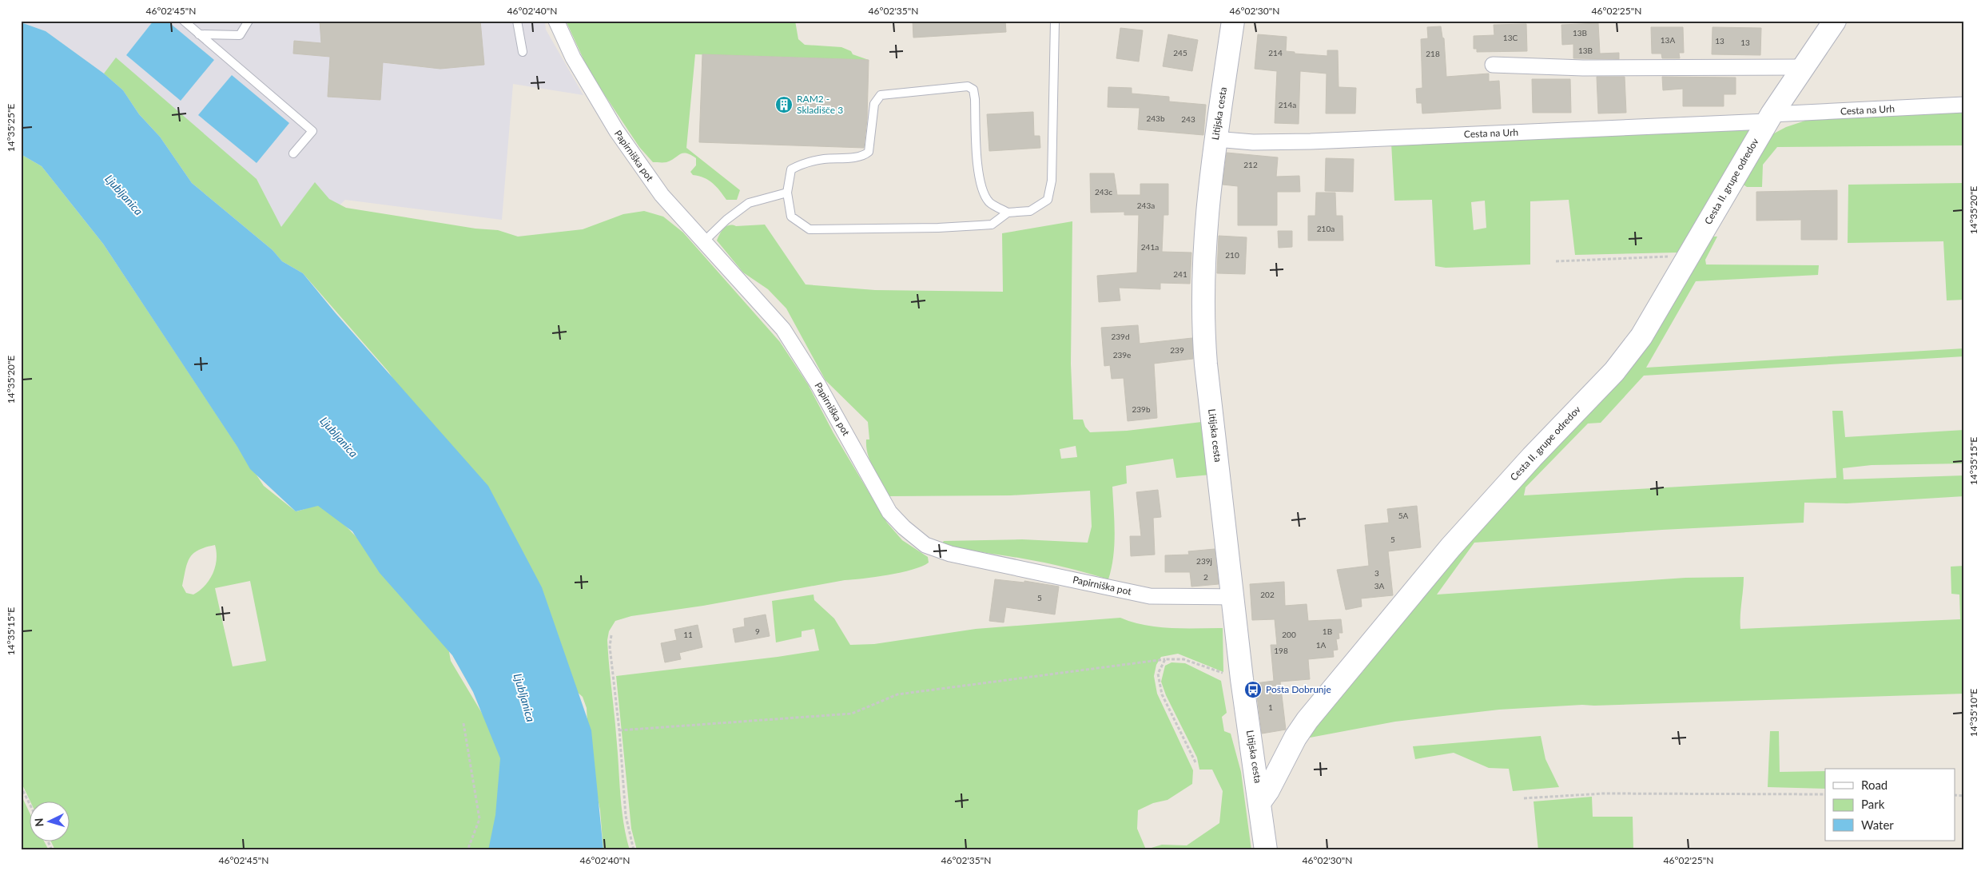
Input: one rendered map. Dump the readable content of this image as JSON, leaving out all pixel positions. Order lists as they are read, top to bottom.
{
  "streets": {
    "street": [
      "Cesta na Urh",
      "Litijska cesta",
      "Papirniška pot",
      "Cesta II. grupe odredov"
    ]
  },
  "crossings": [
    ["Cesta na Urh", "Litijska cesta"],
    ["Cesta na Urh", "Cesta II. grupe odredov"],
    ["Litijska cesta", "Papirniška pot"],
    ["Litijska cesta", "Cesta II. grupe odredov"]
  ],
  "water": ["Ljubljanica"],
  "places": {
    "building": ["RAM2 - Skladišče 3"],
    "bus stop": ["Pošta Dobrunje"]
  },
  "house_numbers": [
    "13B",
    "13C",
    "13A",
    "13",
    "13",
    "13B",
    "245",
    "214",
    "218",
    "214a",
    "243b",
    "243",
    "212",
    "243c",
    "243a",
    "210a",
    "241a",
    "210",
    "241",
    "239d",
    "239",
    "239e",
    "239b",
    "5A",
    "5",
    "239j",
    "3",
    "2",
    "3A",
    "202",
    "5",
    "9",
    "1B",
    "11",
    "200",
    "1A",
    "198",
    "1"
  ],
  "legend": ["Road", "Park", "Water"],
  "north": "left",
  "coordinates": [
    "46°02'45\"N",
    "46°02'40\"N",
    "46°02'35\"N",
    "46°02'30\"N",
    "46°02'25\"N",
    "14°35'25\"E",
    "14°35'20\"E",
    "14°35'15\"E",
    "14°35'10\"E"
  ]
}
